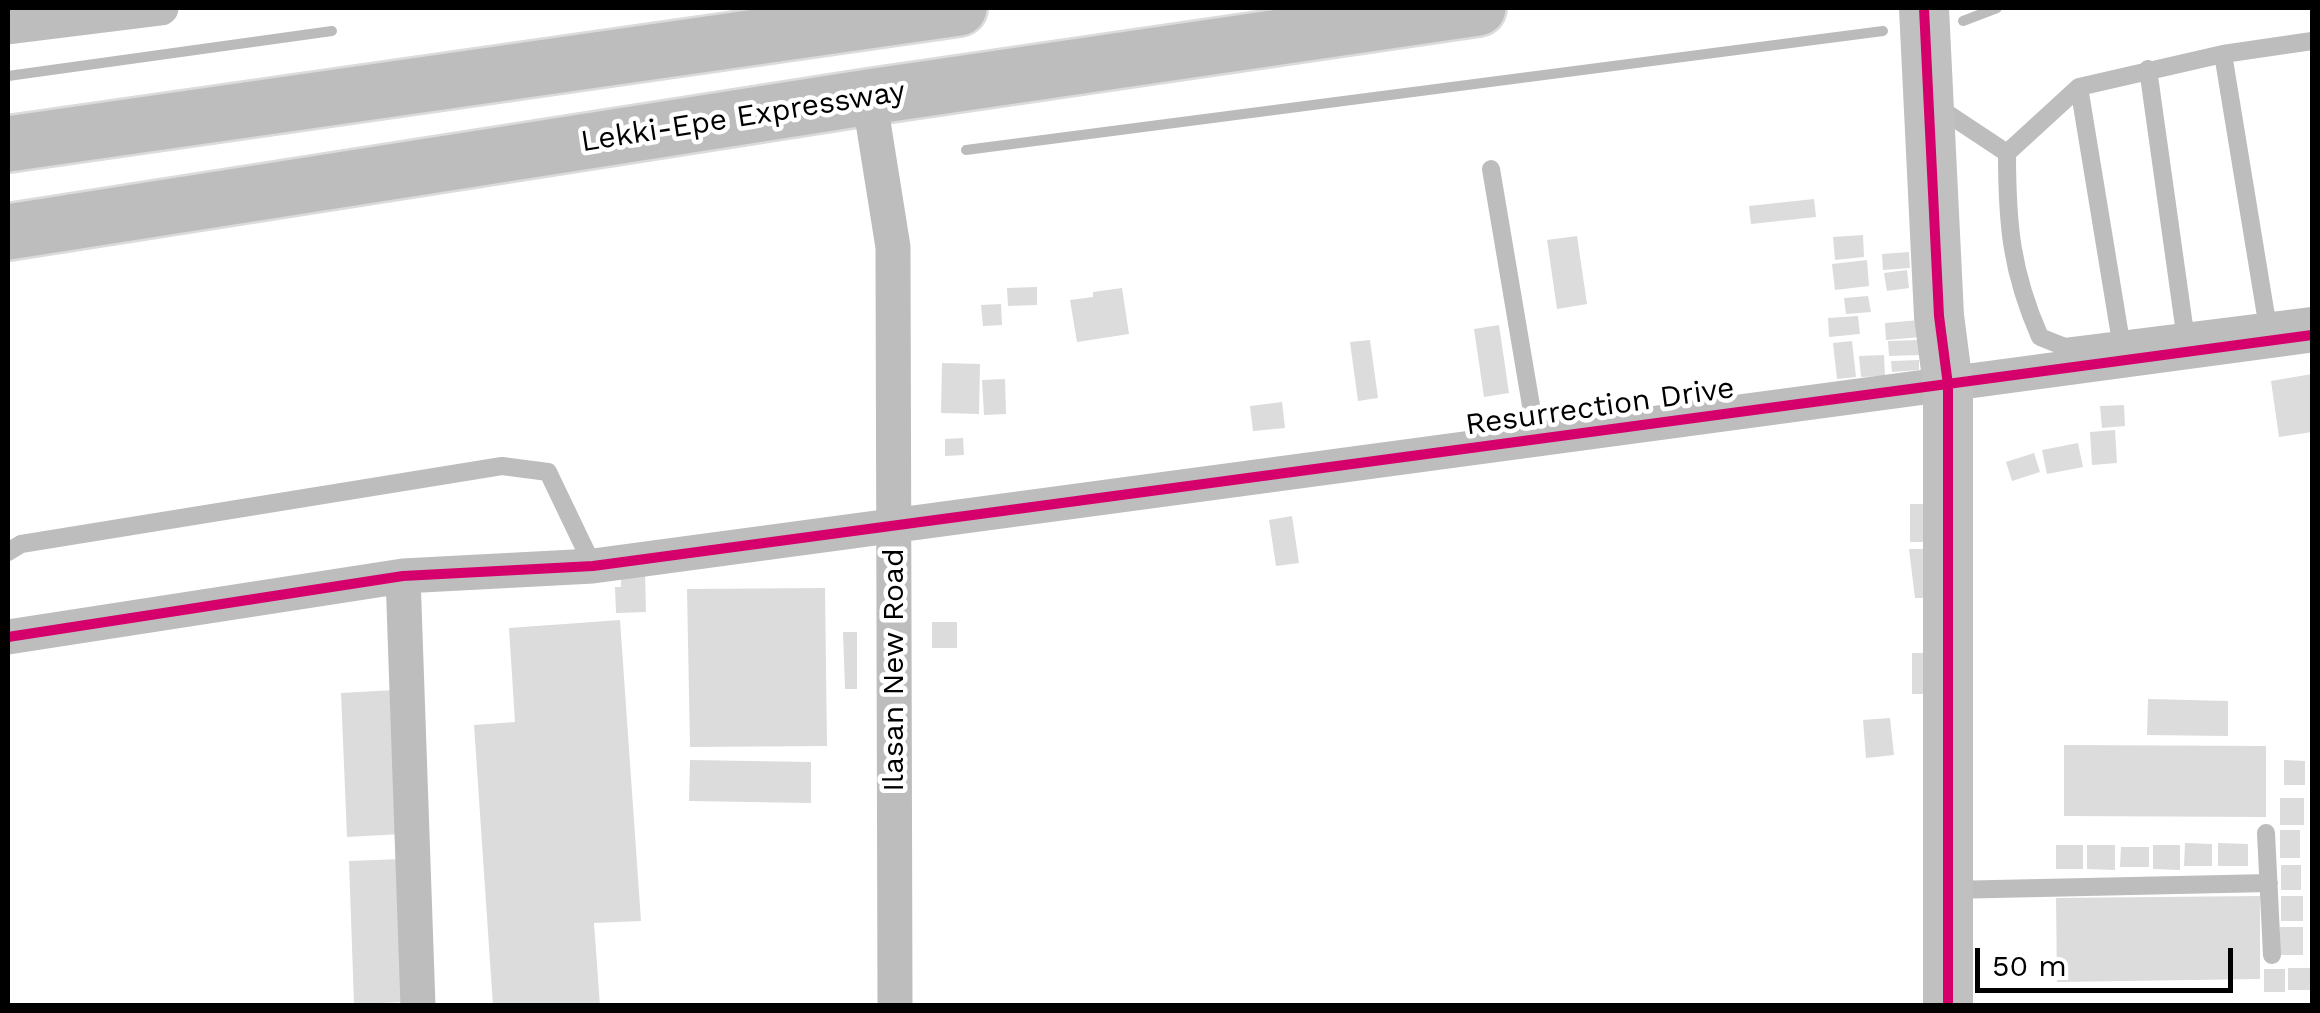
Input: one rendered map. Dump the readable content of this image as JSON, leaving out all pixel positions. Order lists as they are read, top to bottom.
{
  "streets": {
    "highway": ["Lekki-Epe Expressway"],
    "street": ["Resurrection Drive", "Ilasan New Road"]
  },
  "crossings": [
    ["Lekki-Epe Expressway", "Ilasan New Road"],
    ["Resurrection Drive", "Ilasan New Road"]
  ],
  "scale_bar": "50 m"
}
